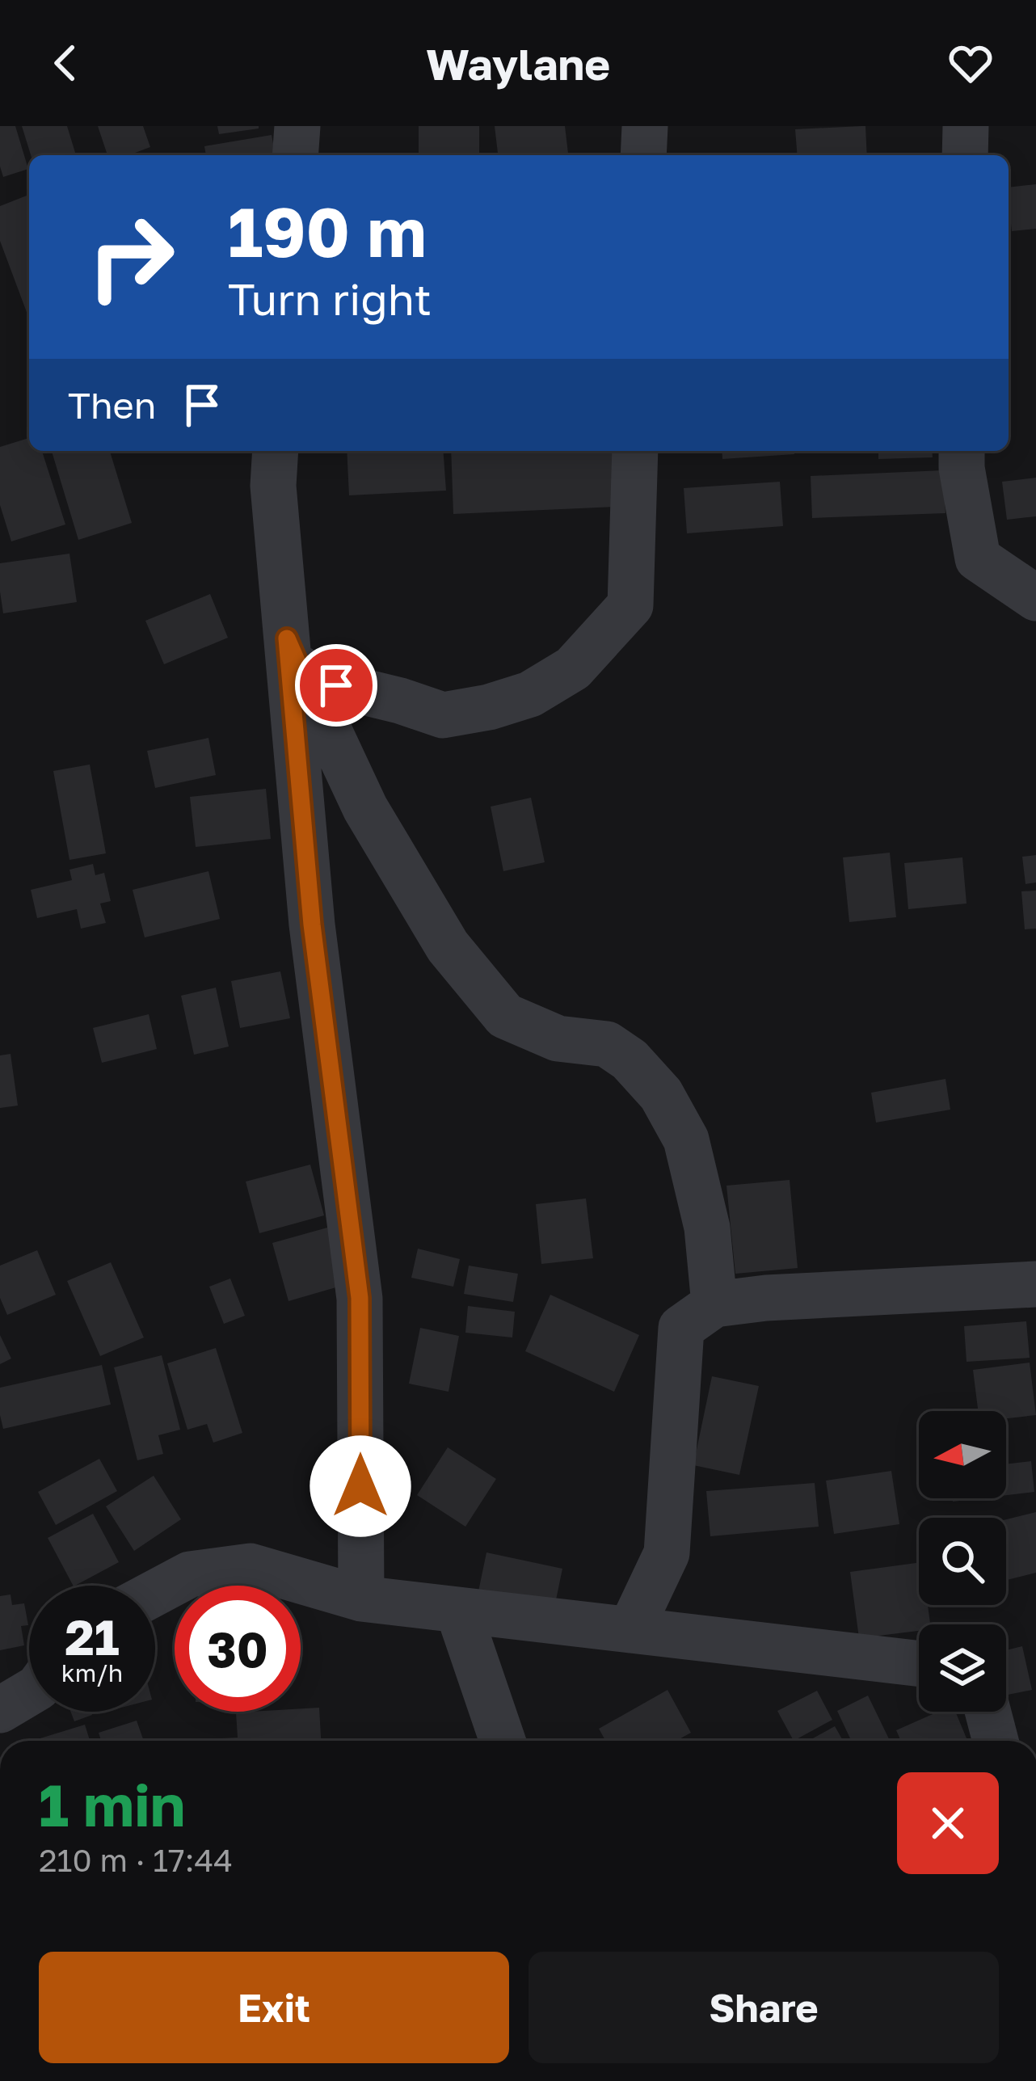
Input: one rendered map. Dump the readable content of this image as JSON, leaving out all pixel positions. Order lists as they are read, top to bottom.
{
  "north": "left",
  "page": {
    "header": "Waylane",
    "turn": ["190 m", "Turn right"],
    "then": "Then",
    "speed": "21 km/h",
    "limit": "30",
    "heading": ["1 min", "210 m · 17:44"],
    "buttons": ["Exit", "Share"]
  }
}
